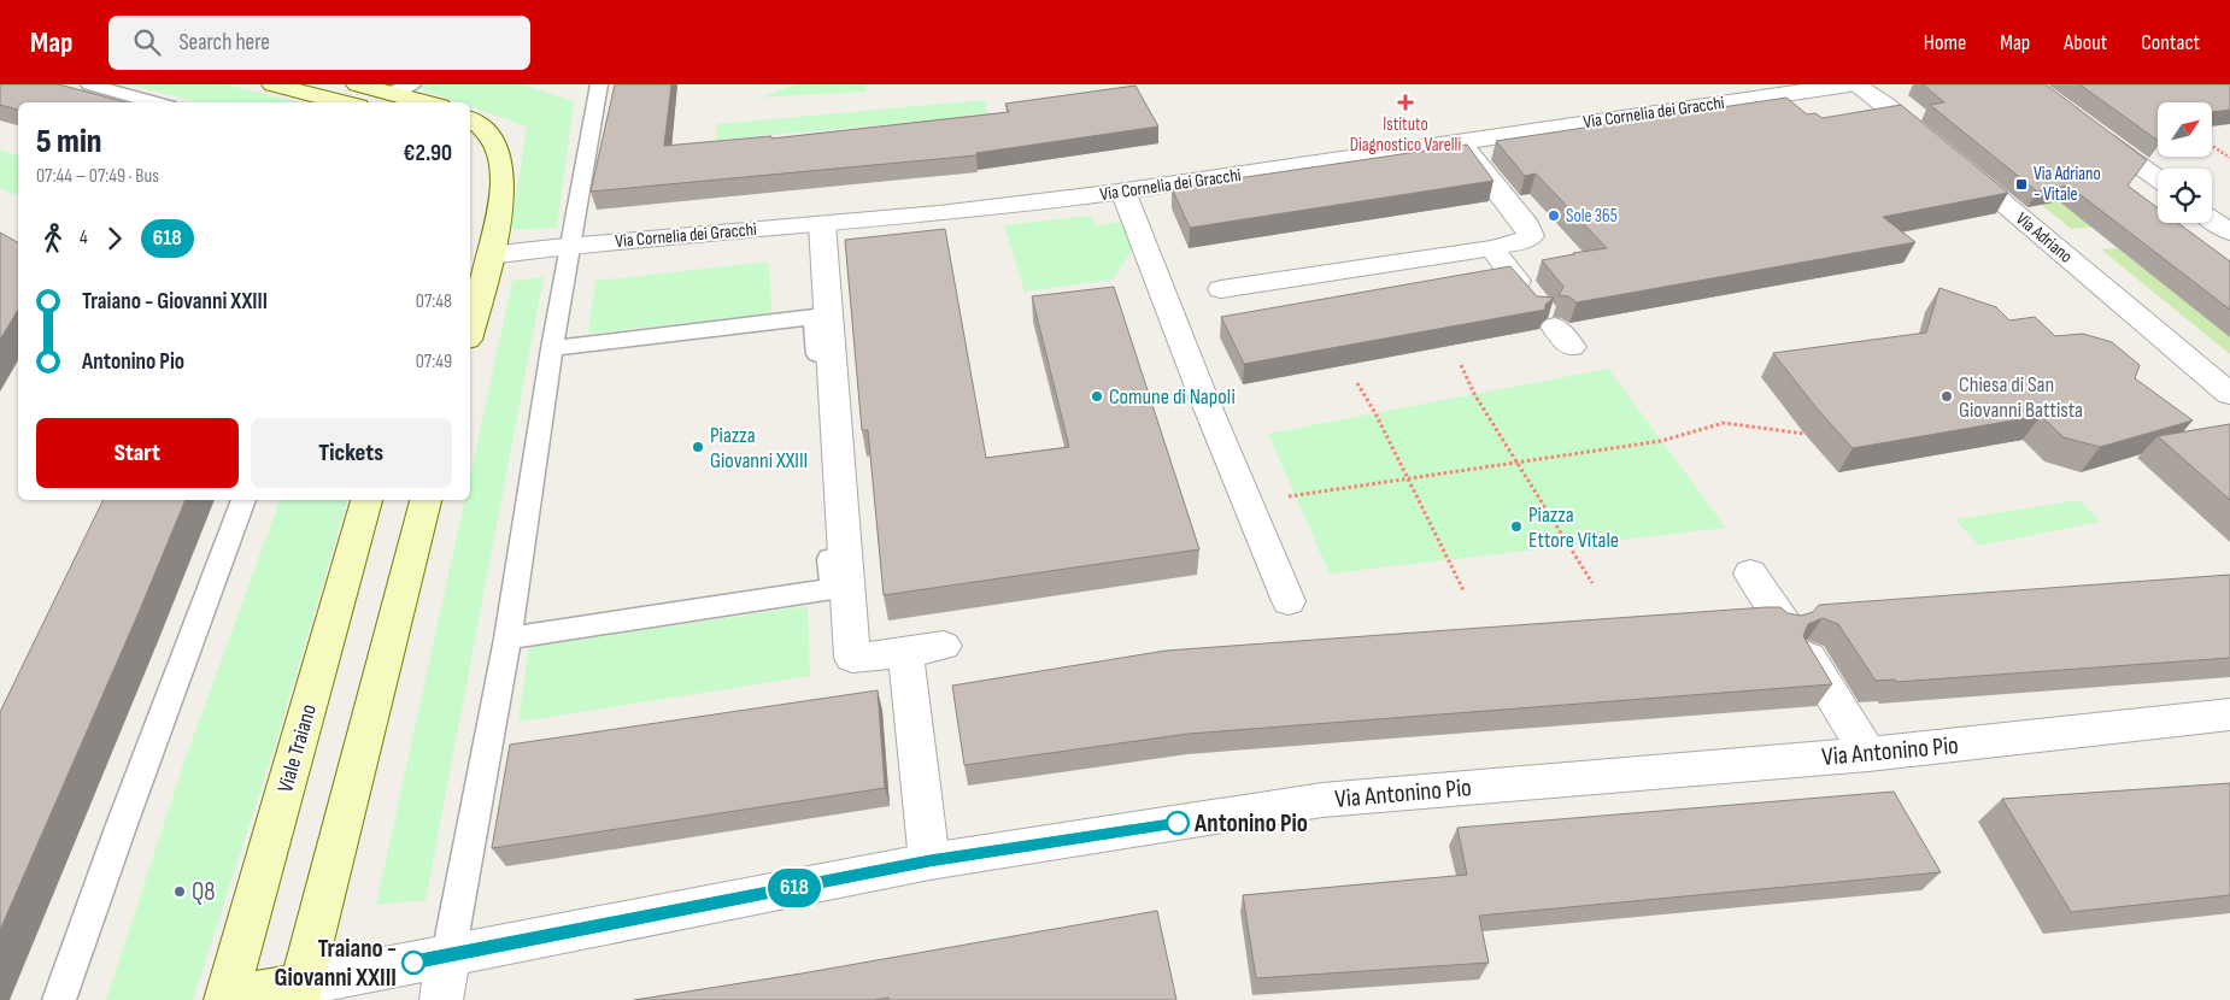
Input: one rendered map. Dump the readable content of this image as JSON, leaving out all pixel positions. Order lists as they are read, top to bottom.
{
  "streets": {
    "main road": ["Viale Traiano"],
    "street": ["Via Cornelia dei Gracchi", "Via Adriano", "Via Antonino Pio"]
  },
  "places": {
    "health": ["Istituto Diagnostico Varelli"],
    "transit": ["Via Adriano - Vitale"],
    "other": [
      "Sole 365",
      "Comune di Napoli",
      "Chiesa di San Giovanni Battista",
      "Piazza Giovanni XXIII",
      "Piazza Ettore Vitale",
      "Antonino Pio",
      "Q8",
      "Traiano - Giovanni XXIII"
    ]
  },
  "lines": ["bus line 618"],
  "north": "top right",
  "page": {
    "header": "Map",
    "search": "Search here",
    "nav": [
      "Home",
      "Map",
      "About",
      "Contact"
    ],
    "on_map": "618",
    "heading": ["5 min", "07:44 – 07:49 · Bus", "€2.90"],
    "legs": ["4", "618"],
    "list": [
      {
        "name": "Traiano - Giovanni XXIII",
        "value": "07:48"
      },
      {
        "name": "Antonino Pio",
        "value": "07:49"
      }
    ],
    "buttons": ["Start", "Tickets"]
  }
}
